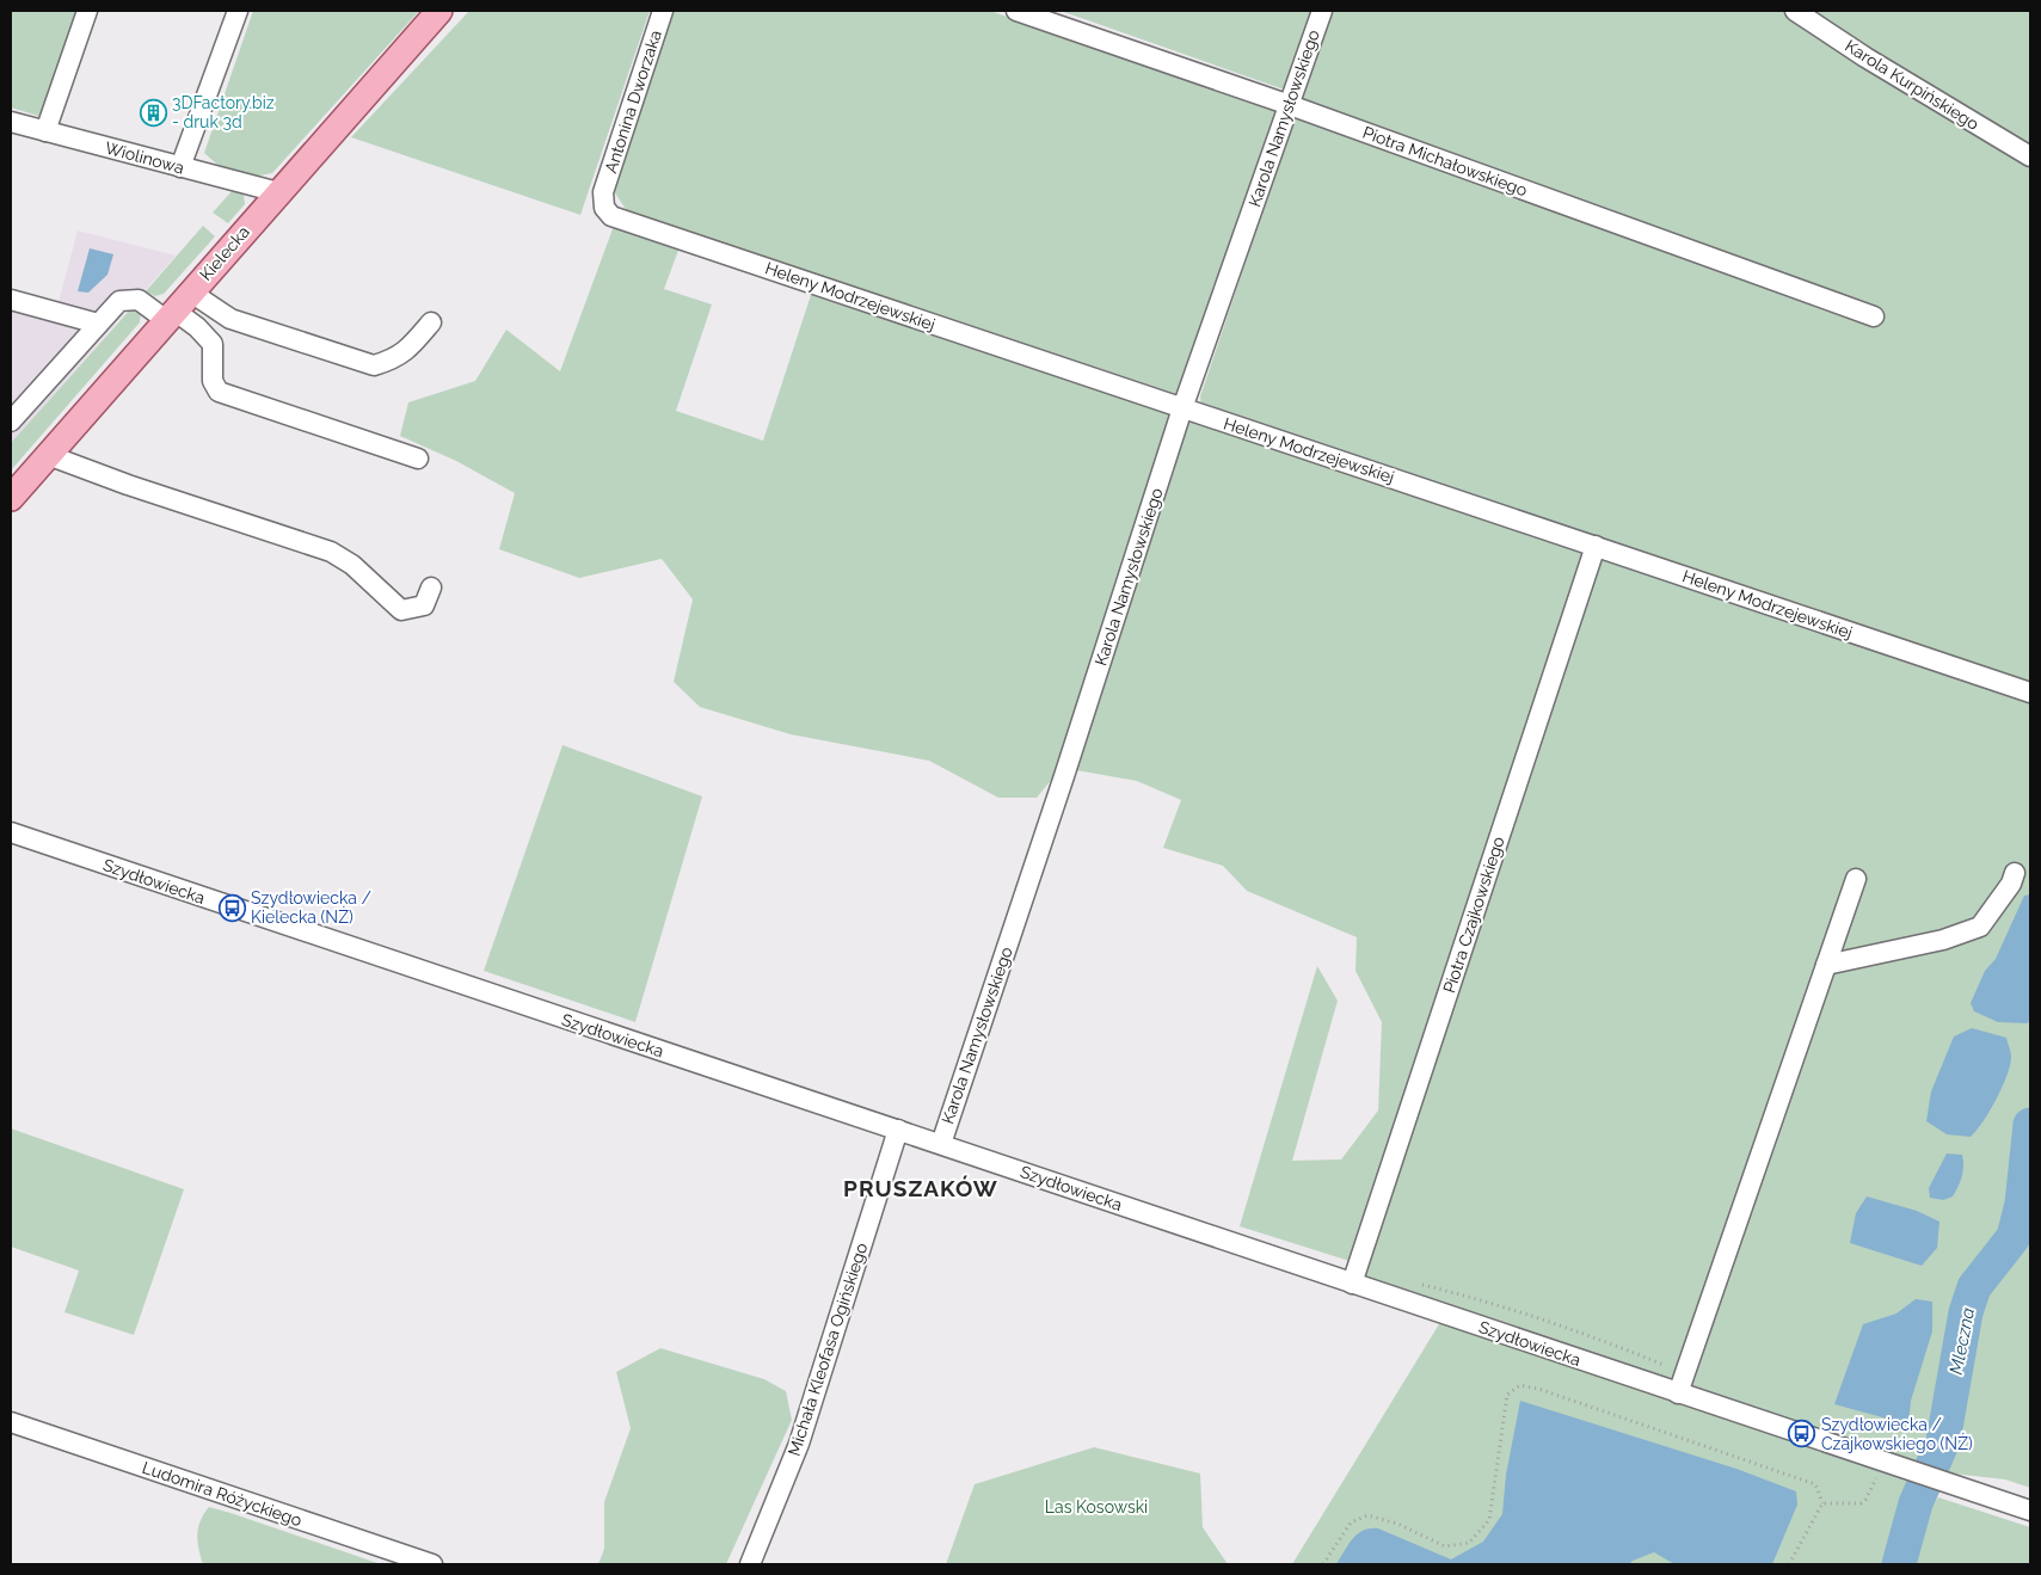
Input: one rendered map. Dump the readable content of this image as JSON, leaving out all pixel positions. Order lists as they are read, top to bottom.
{
  "streets": {
    "main road": ["Kielecka"],
    "street": [
      "Karola Kurpińskiego",
      "Antonina Dworzaka",
      "Karola Namysłowskiego",
      "Wiolinowa",
      "Piotra Michałowskiego",
      "Heleny Modrzejewskiej",
      "Szydłowiecka",
      "Piotra Czajkowskiego",
      "Michała Kleofasa Ogińskiego",
      "Ludomira Różyckiego"
    ]
  },
  "crossings": [
    ["Antonina Dworzaka", "Heleny Modrzejewskiej"],
    ["Karola Namysłowskiego", "Piotra Michałowskiego"],
    ["Karola Namysłowskiego", "Heleny Modrzejewskiej"],
    ["Karola Namysłowskiego", "Szydłowiecka"],
    ["Wiolinowa", "Kielecka"],
    ["Heleny Modrzejewskiej", "Piotra Czajkowskiego"],
    ["Szydłowiecka", "Piotra Czajkowskiego"],
    ["Szydłowiecka", "Michała Kleofasa Ogińskiego"]
  ],
  "districts": ["PRUSZAKÓW"],
  "water": ["Mleczna"],
  "parks": ["Las Kosowski"],
  "places": {
    "building": ["3DFactory.biz - druk 3d"],
    "bus stop": ["Szydłowiecka / Kielecka (NŻ)", "Szydłowiecka / Czajkowskiego (NŻ)"]
  }
}
